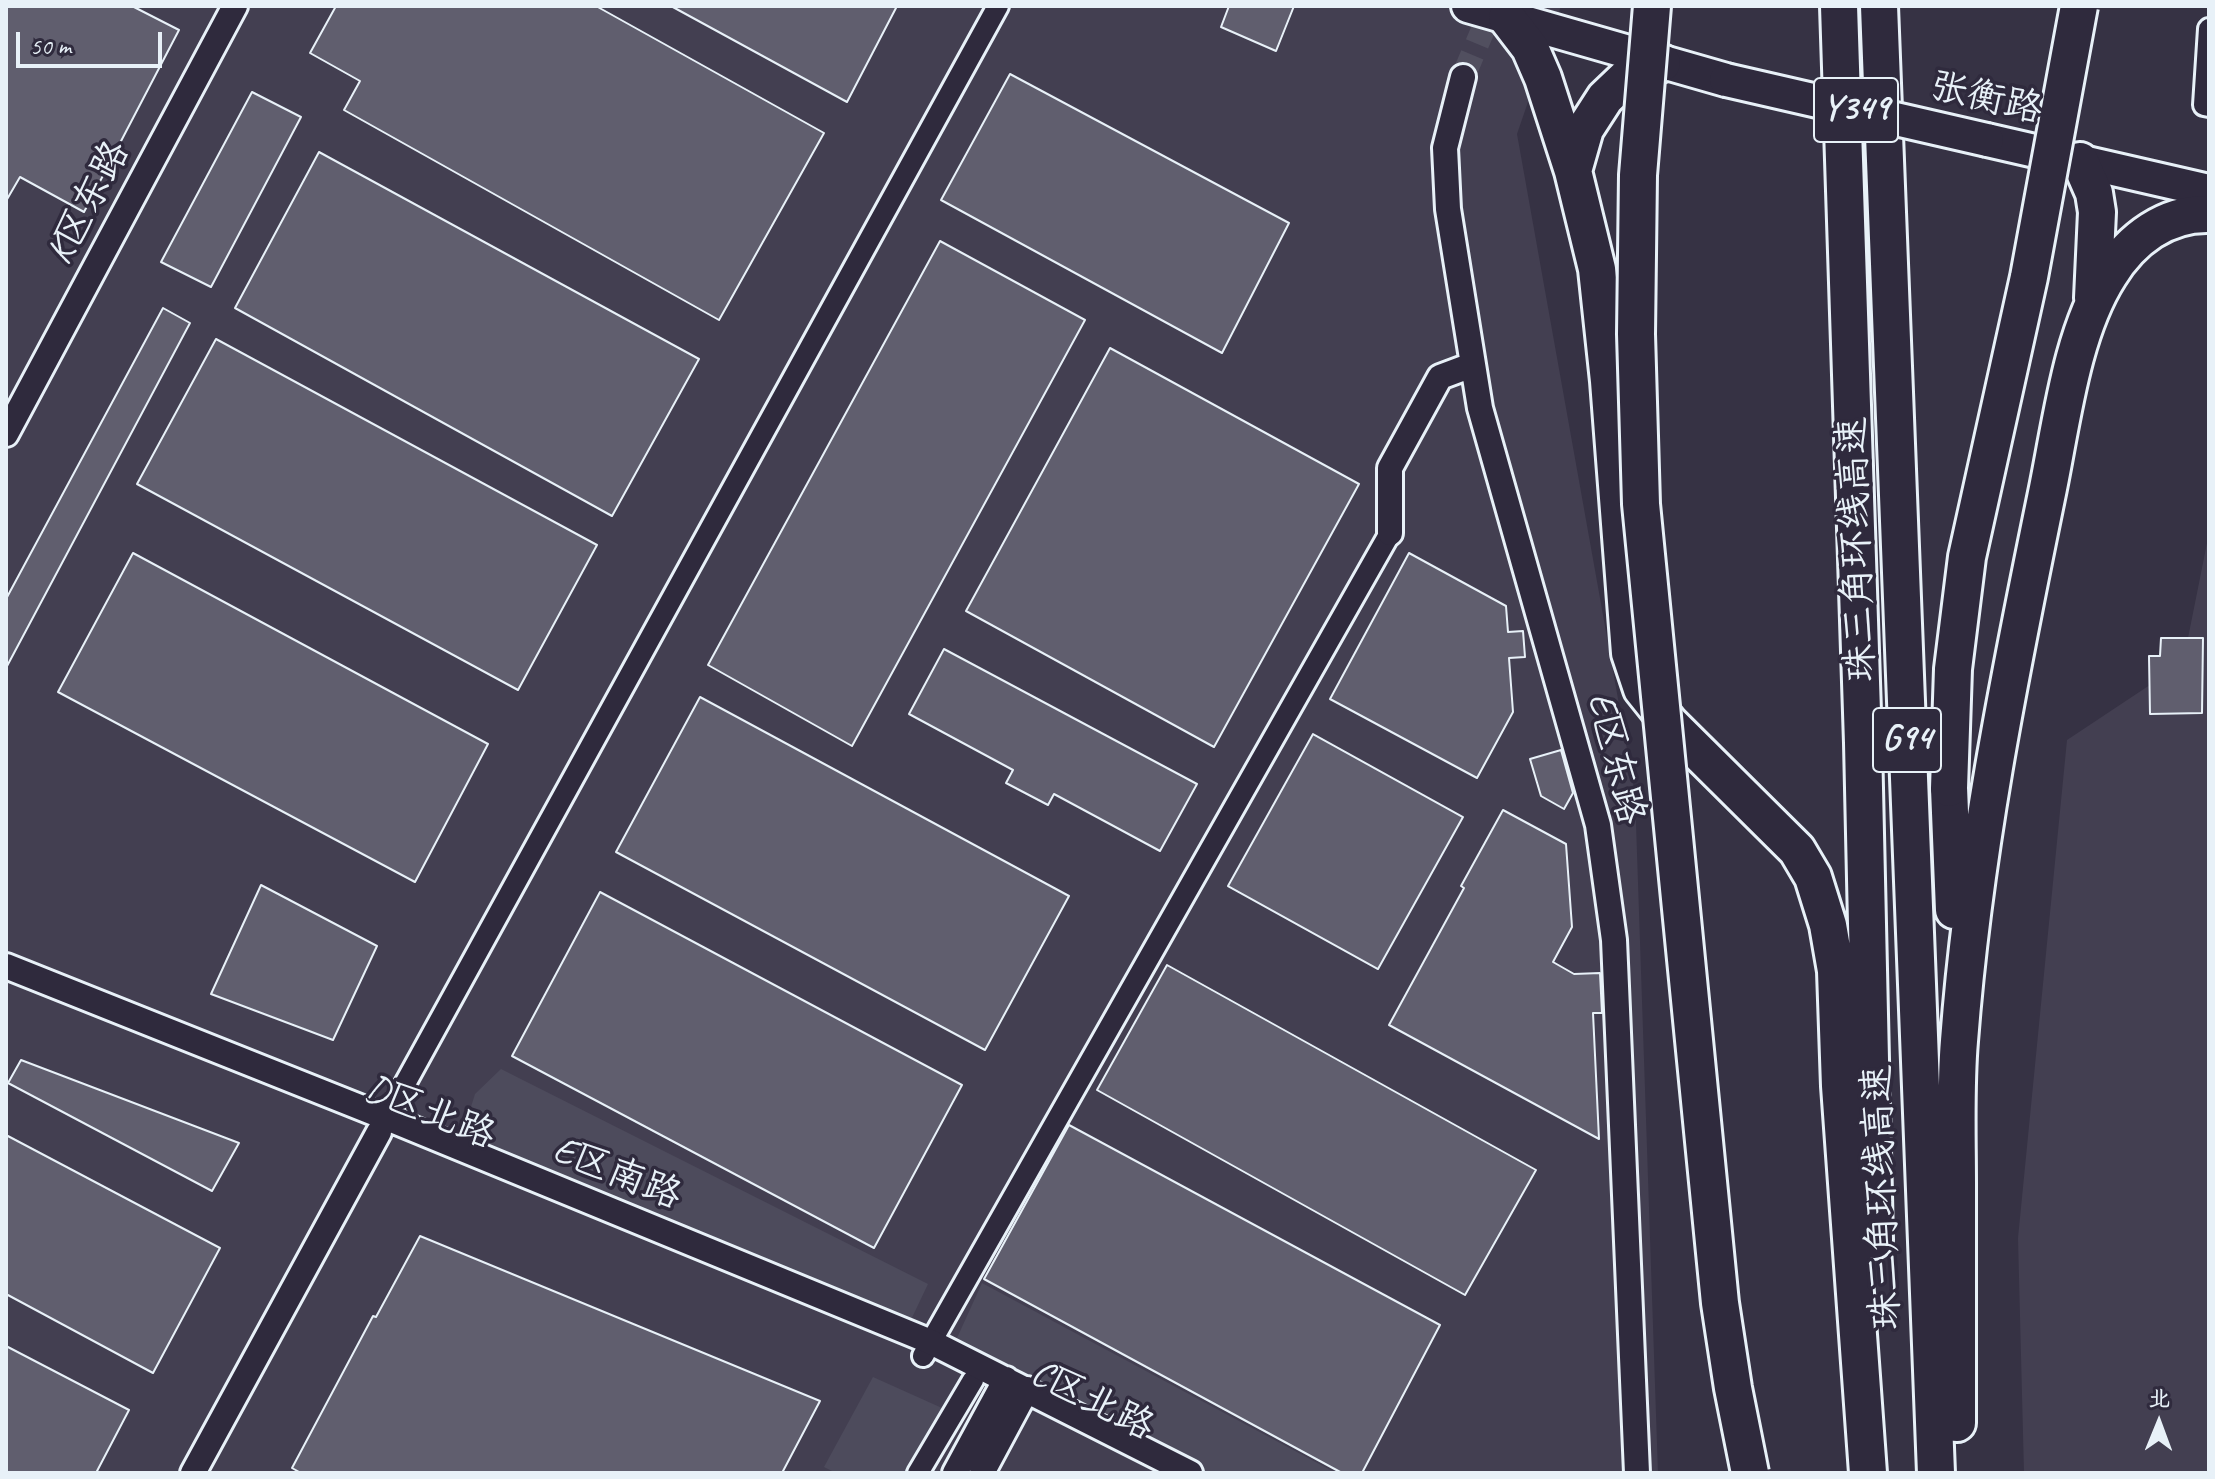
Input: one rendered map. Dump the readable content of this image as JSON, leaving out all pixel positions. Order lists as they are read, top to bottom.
{
  "streets": {
    "highway": ["珠三角环线高速", "G94"],
    "main road": ["张衡路", "Y349"],
    "street": [
      "K区东路",
      "E区东路",
      "D区北路",
      "E区南路",
      "C区北路"
    ]
  },
  "crossings": [
    ["D区北路", "E区南路"],
    ["E区南路", "C区北路"]
  ],
  "scale_bar": "50 m",
  "north": "top"
}
